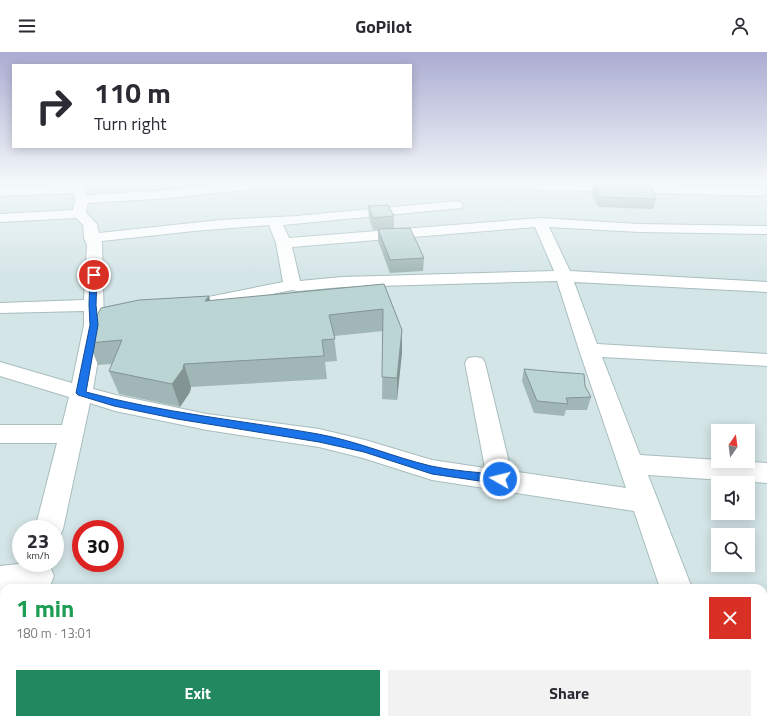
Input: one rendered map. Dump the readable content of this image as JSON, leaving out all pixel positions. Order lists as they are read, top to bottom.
{
  "north": "top",
  "page": {
    "header": "GoPilot",
    "turn": ["110 m", "Turn right"],
    "speed": "23 km/h",
    "limit": "30",
    "heading": ["1 min", "180 m · 13:01"],
    "buttons": ["Exit", "Share"]
  }
}
